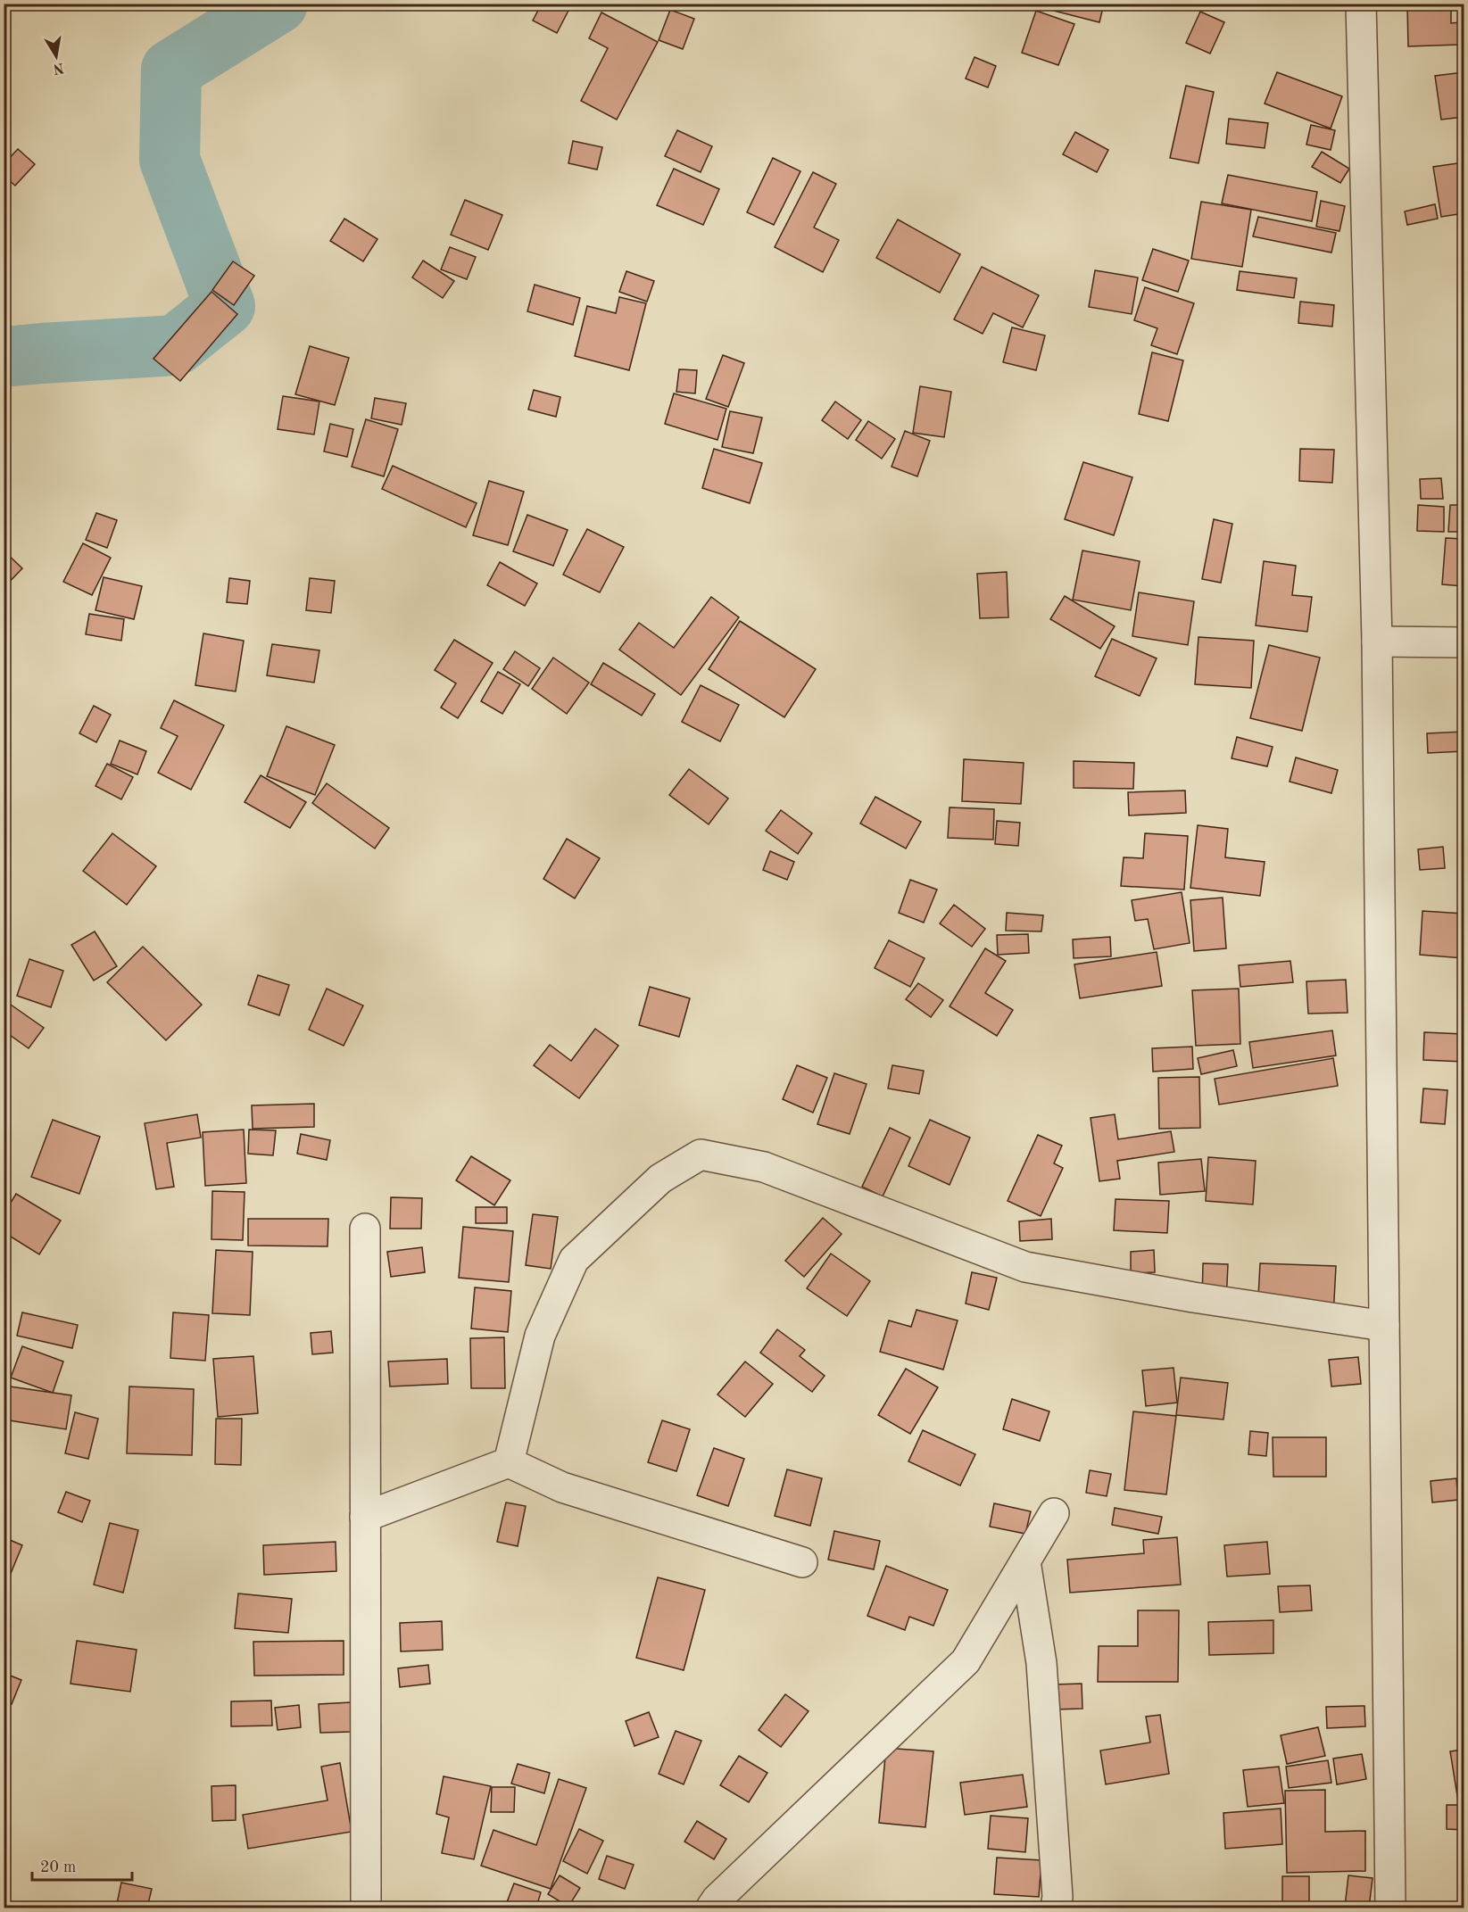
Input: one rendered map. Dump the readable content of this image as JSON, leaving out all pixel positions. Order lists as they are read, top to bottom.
{
  "scale_bar": "20 m",
  "north": "bottom"
}
